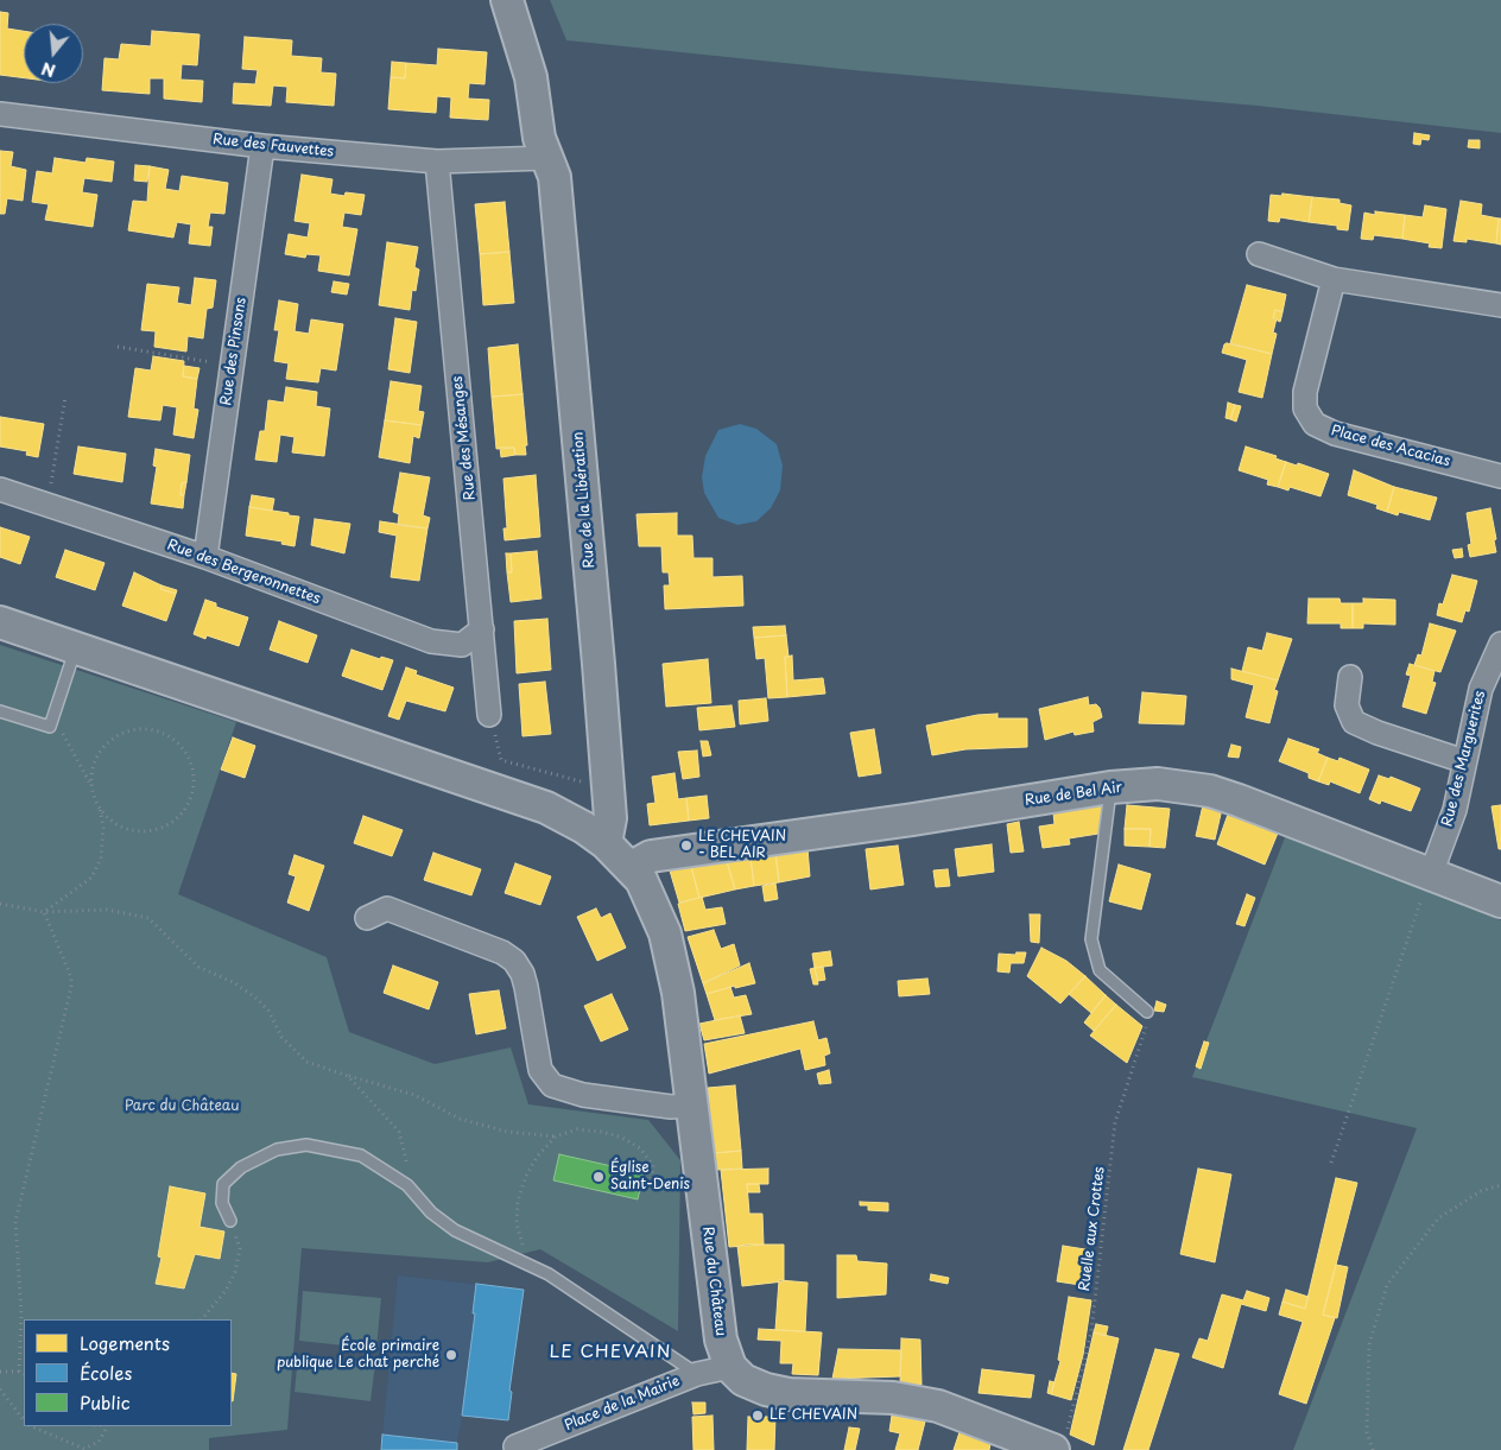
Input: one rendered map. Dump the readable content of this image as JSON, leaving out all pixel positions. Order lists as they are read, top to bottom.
{
  "streets": {
    "street": [
      "Rue des Fauvettes",
      "Rue des Pinsons",
      "Rue des Mésanges",
      "Place des Acacias",
      "Rue de la Libération",
      "Rue des Bergeronnettes",
      "Rue des Marguerites",
      "Rue de Bel Air",
      "Rue du Château",
      "Place de la Mairie"
    ],
    "path": ["Ruelle aux Crottes"]
  },
  "crossings": [
    ["Rue des Fauvettes", "Rue des Pinsons"],
    ["Rue des Fauvettes", "Rue des Mésanges"],
    ["Rue des Fauvettes", "Rue de la Libération"],
    ["Rue des Pinsons", "Rue des Bergeronnettes"],
    ["Rue des Mésanges", "Rue des Bergeronnettes"],
    ["Rue de la Libération", "Rue du Château"],
    ["Rue des Marguerites", "Rue de Bel Air"],
    ["Rue de Bel Air", "Rue du Château"],
    ["Rue du Château", "Place de la Mairie"]
  ],
  "districts": ["LE CHEVAIN"],
  "parks": ["Parc du Château"],
  "places": [
    "LE CHEVAIN - BEL AIR",
    "Église Saint-Denis",
    "École primaire publique Le chat perché",
    "LE CHEVAIN"
  ],
  "legend": ["Logements", "Écoles", "Public"],
  "north": "bottom"
}
